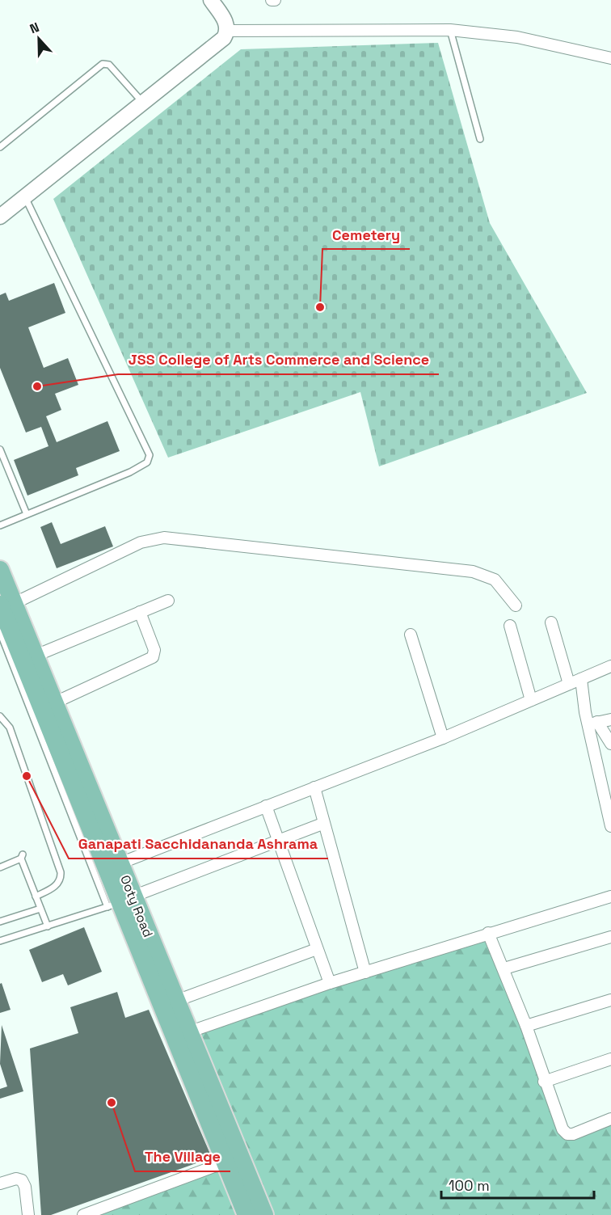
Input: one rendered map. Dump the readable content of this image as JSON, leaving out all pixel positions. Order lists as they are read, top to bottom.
{
  "streets": {
    "main road": ["Ooty Road"]
  },
  "places": [
    "Cemetery",
    "JSS College of Arts Commerce and Science",
    "Ganapati Sacchidananda Ashrama",
    "The Village"
  ],
  "scale_bar": "100 m",
  "north": "top"
}
